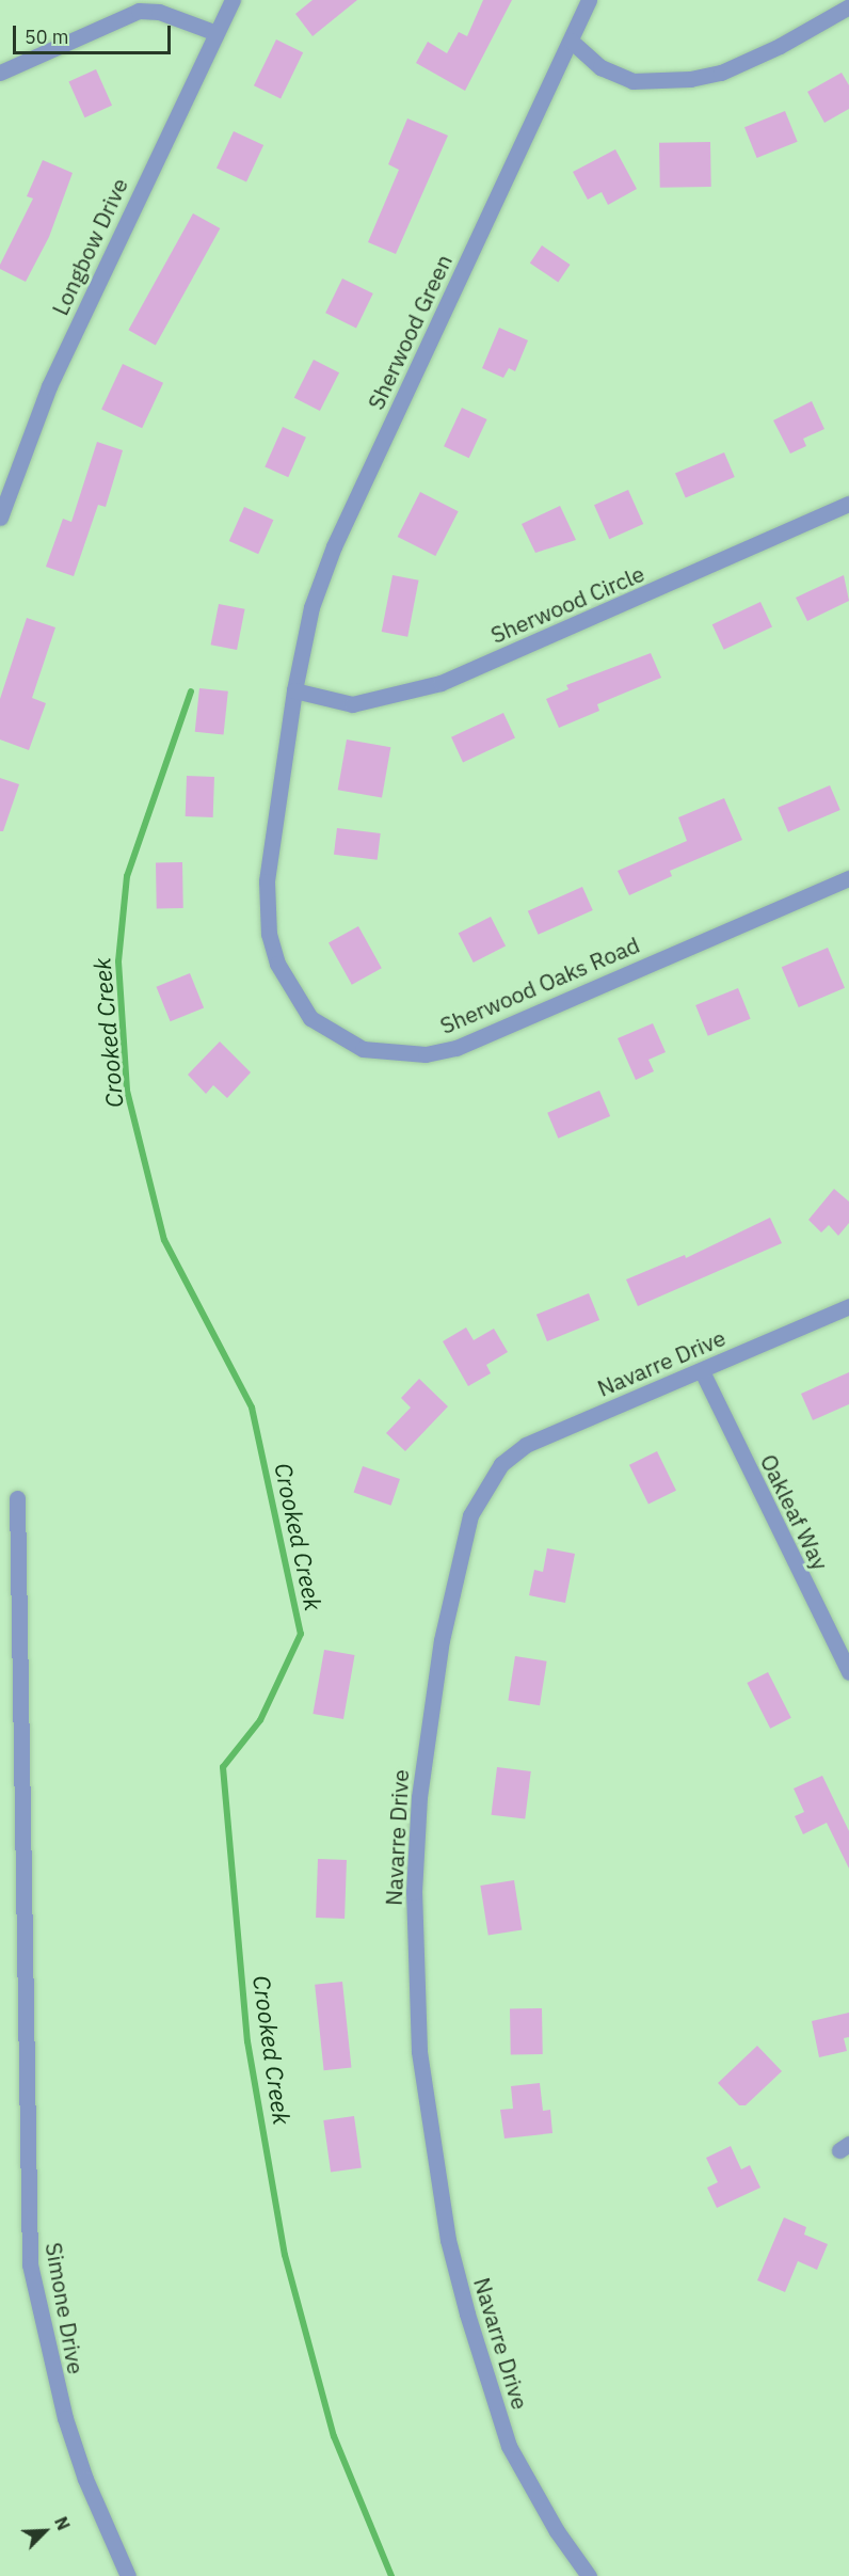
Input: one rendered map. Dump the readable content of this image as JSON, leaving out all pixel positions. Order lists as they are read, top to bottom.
{
  "streets": {
    "street": [
      "Longbow Drive",
      "Sherwood Green",
      "Sherwood Circle",
      "Sherwood Oaks Road",
      "Navarre Drive",
      "Oakleaf Way",
      "Simone Drive"
    ]
  },
  "crossings": [
    ["Sherwood Green", "Sherwood Circle"],
    ["Sherwood Green", "Sherwood Oaks Road"],
    ["Sherwood Circle", "Sherwood Oaks Road"],
    ["Navarre Drive", "Oakleaf Way"]
  ],
  "water": ["Crooked Creek"],
  "scale_bar": "50 m",
  "north": "top right"
}
